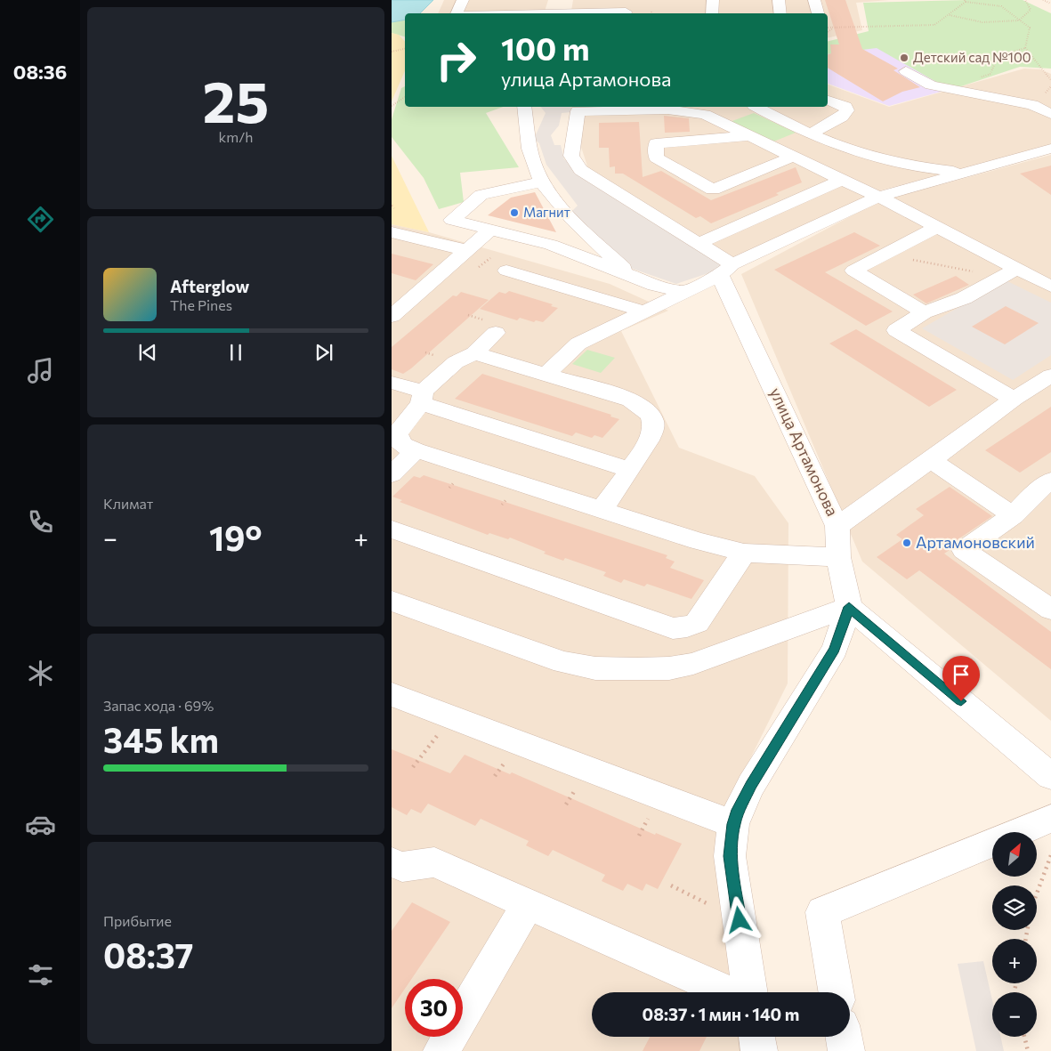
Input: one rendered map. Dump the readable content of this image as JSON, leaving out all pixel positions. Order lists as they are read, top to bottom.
{
  "streets": {
    "street": ["улица Артамонова"]
  },
  "places": ["Детский сад №100", "Магнит", "Артамоновский"],
  "north": "top right",
  "page": {
    "tabs": "08:36",
    "tile": [
      ["25", "km/h"],
      "Климат",
      ["Запас хода · 69%", "345 km"],
      ["Прибытие", "08:37"]
    ],
    "turn": ["100 m", "улица Артамонова"],
    "song": ["Afterglow", "The Pines"],
    "heat": ["−", "19°", "+"],
    "map_buttons": ["+", "−"],
    "limit": "30",
    "trip": "08:37 · 1 мин · 140 m"
  }
}
